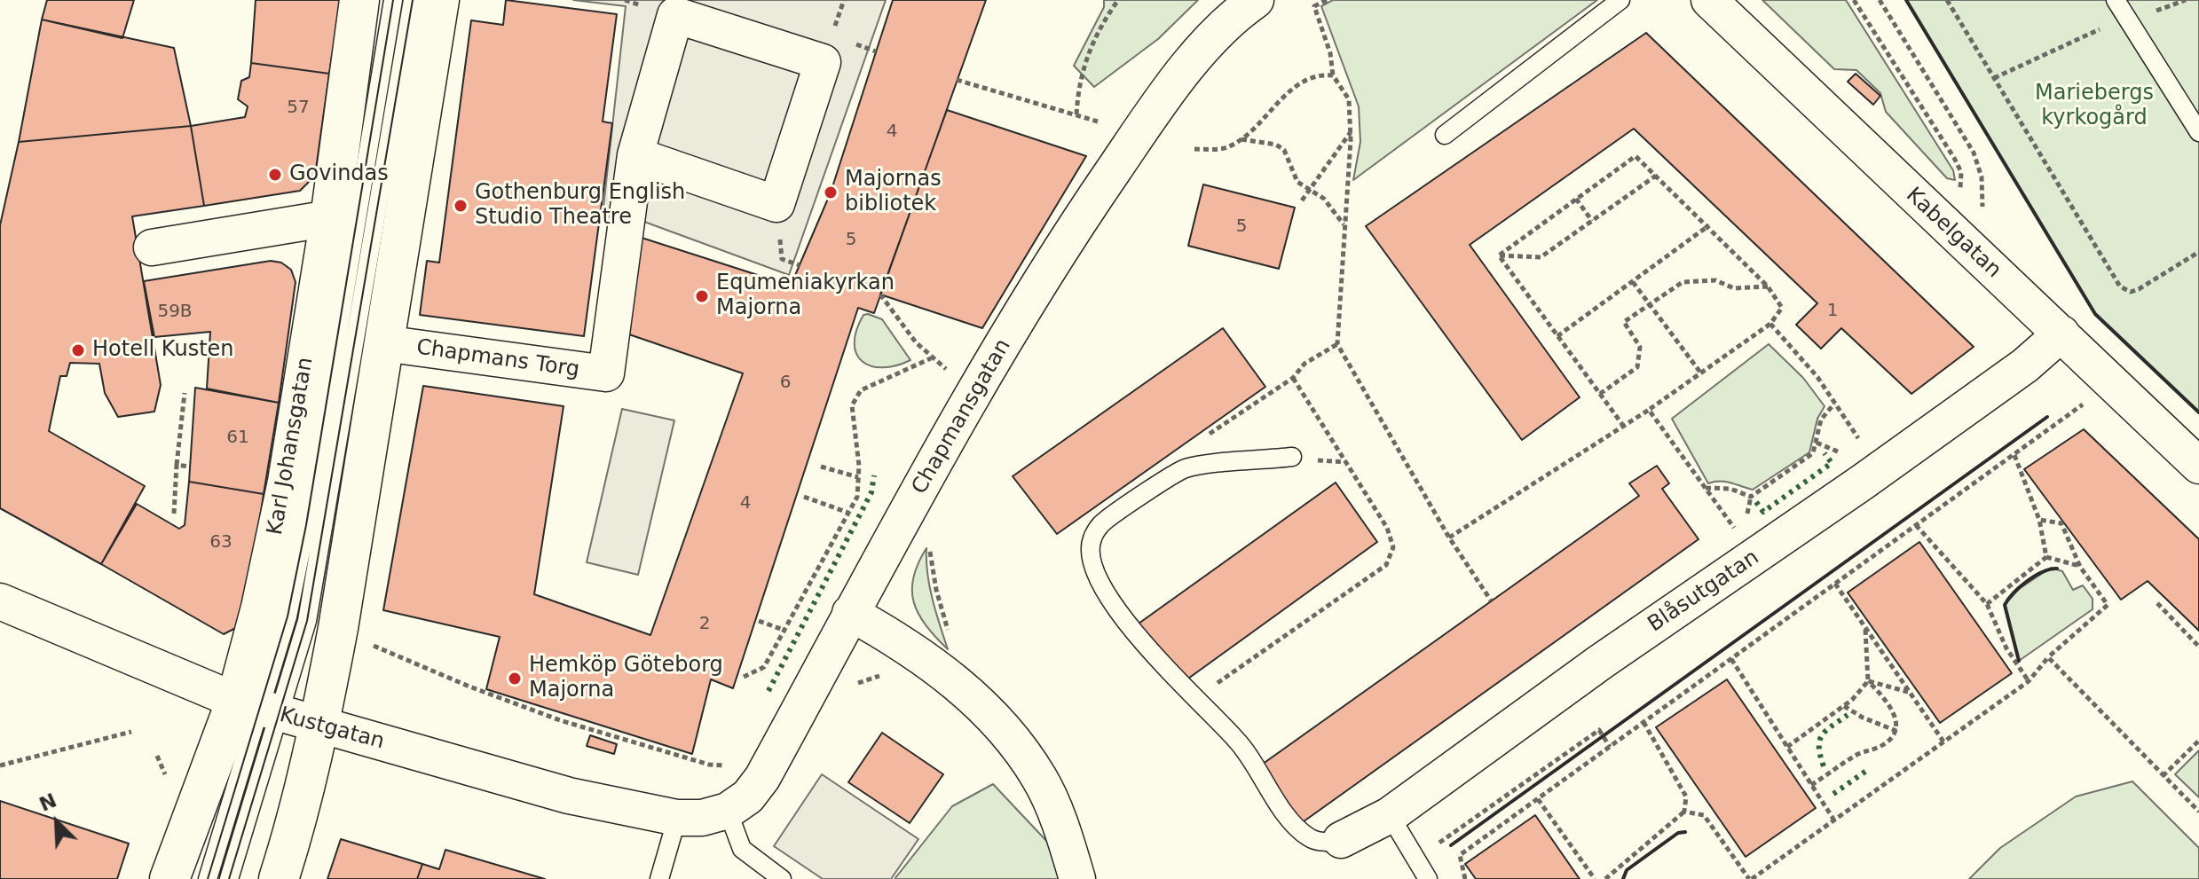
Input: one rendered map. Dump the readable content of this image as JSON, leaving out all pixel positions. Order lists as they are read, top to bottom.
{
  "streets": {
    "street": [
      "Kabelgatan",
      "Chapmans Torg",
      "Chapmansgatan",
      "Karl Johansgatan",
      "Blåsutgatan",
      "Kustgatan"
    ]
  },
  "crossings": [
    ["Kabelgatan", "Blåsutgatan"],
    ["Chapmansgatan", "Kustgatan"],
    ["Karl Johansgatan", "Kustgatan"]
  ],
  "parks": ["Mariebergs kyrkogård"],
  "places": [
    "Govindas",
    "Majornas bibliotek",
    "Gothenburg English Studio Theatre",
    "Equmeniakyrkan Majorna",
    "Hotell Kusten",
    "Hemköp Göteborg Majorna"
  ],
  "house_numbers": [
    "57",
    "4",
    "5",
    "5",
    "1",
    "59B",
    "6",
    "61",
    "4",
    "63",
    "2"
  ],
  "north": "top left"
}
